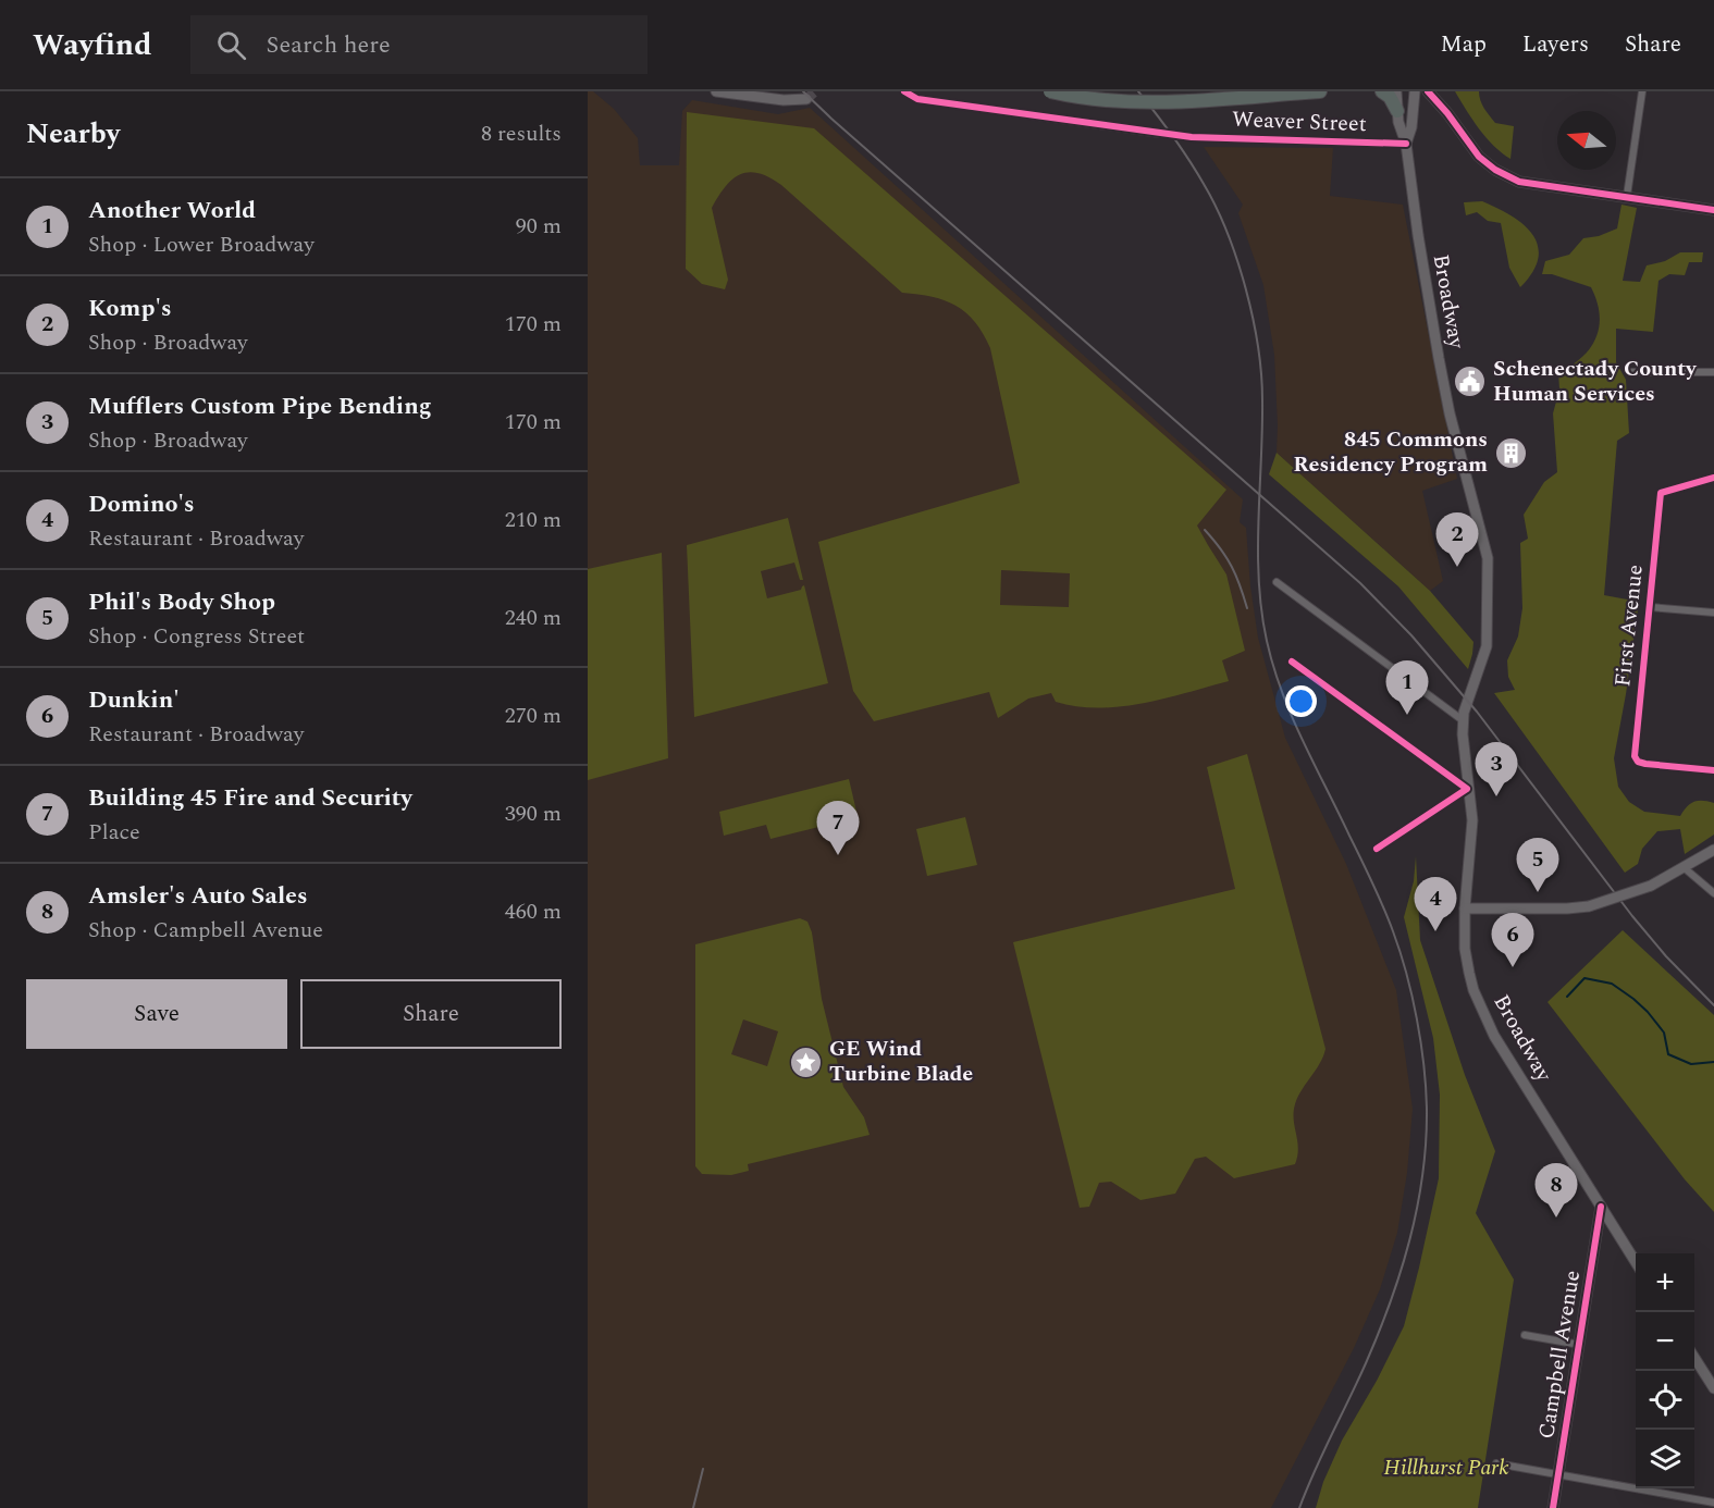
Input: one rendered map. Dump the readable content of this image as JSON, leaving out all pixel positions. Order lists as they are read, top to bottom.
{
  "streets": {
    "main road": ["Broadway", "Campbell Avenue"],
    "street": ["Weaver Street", "First Avenue"]
  },
  "crossings": [
    ["Weaver Street", "Broadway"],
    ["Broadway", "Campbell Avenue"]
  ],
  "parks": ["Hillhurst Park"],
  "places": {
    "public building": ["Schenectady County Human Services"],
    "building": ["845 Commons Residency Program"],
    "place": ["GE Wind Turbine Blade"]
  },
  "north": "left",
  "page": {
    "header": "Wayfind",
    "search": "Search here",
    "nav": ["Map", "Layers", "Share"],
    "heading": ["Nearby", "8 results"],
    "list": [
      {
        "mark": "1",
        "name": "Another World",
        "note": "Shop · Lower Broadway",
        "value": "90 m"
      },
      {
        "mark": "2",
        "name": "Komp's",
        "note": "Shop · Broadway",
        "value": "170 m"
      },
      {
        "mark": "3",
        "name": "Mufflers Custom Pipe Bending",
        "note": "Shop · Broadway",
        "value": "170 m"
      },
      {
        "mark": "4",
        "name": "Domino's",
        "note": "Restaurant · Broadway",
        "value": "210 m"
      },
      {
        "mark": "5",
        "name": "Phil's Body Shop",
        "note": "Shop · Congress Street",
        "value": "240 m"
      },
      {
        "mark": "6",
        "name": "Dunkin'",
        "note": "Restaurant · Broadway",
        "value": "270 m"
      },
      {
        "mark": "7",
        "name": "Building 45 Fire and Security",
        "note": "Place",
        "value": "390 m"
      },
      {
        "mark": "8",
        "name": "Amsler's Auto Sales",
        "note": "Shop · Campbell Avenue",
        "value": "460 m"
      }
    ],
    "pins": [
      "2",
      "1",
      "3",
      "7",
      "5",
      "4",
      "6",
      "8"
    ],
    "buttons": ["Save", "Share"],
    "map_buttons": ["+", "−"]
  }
}
